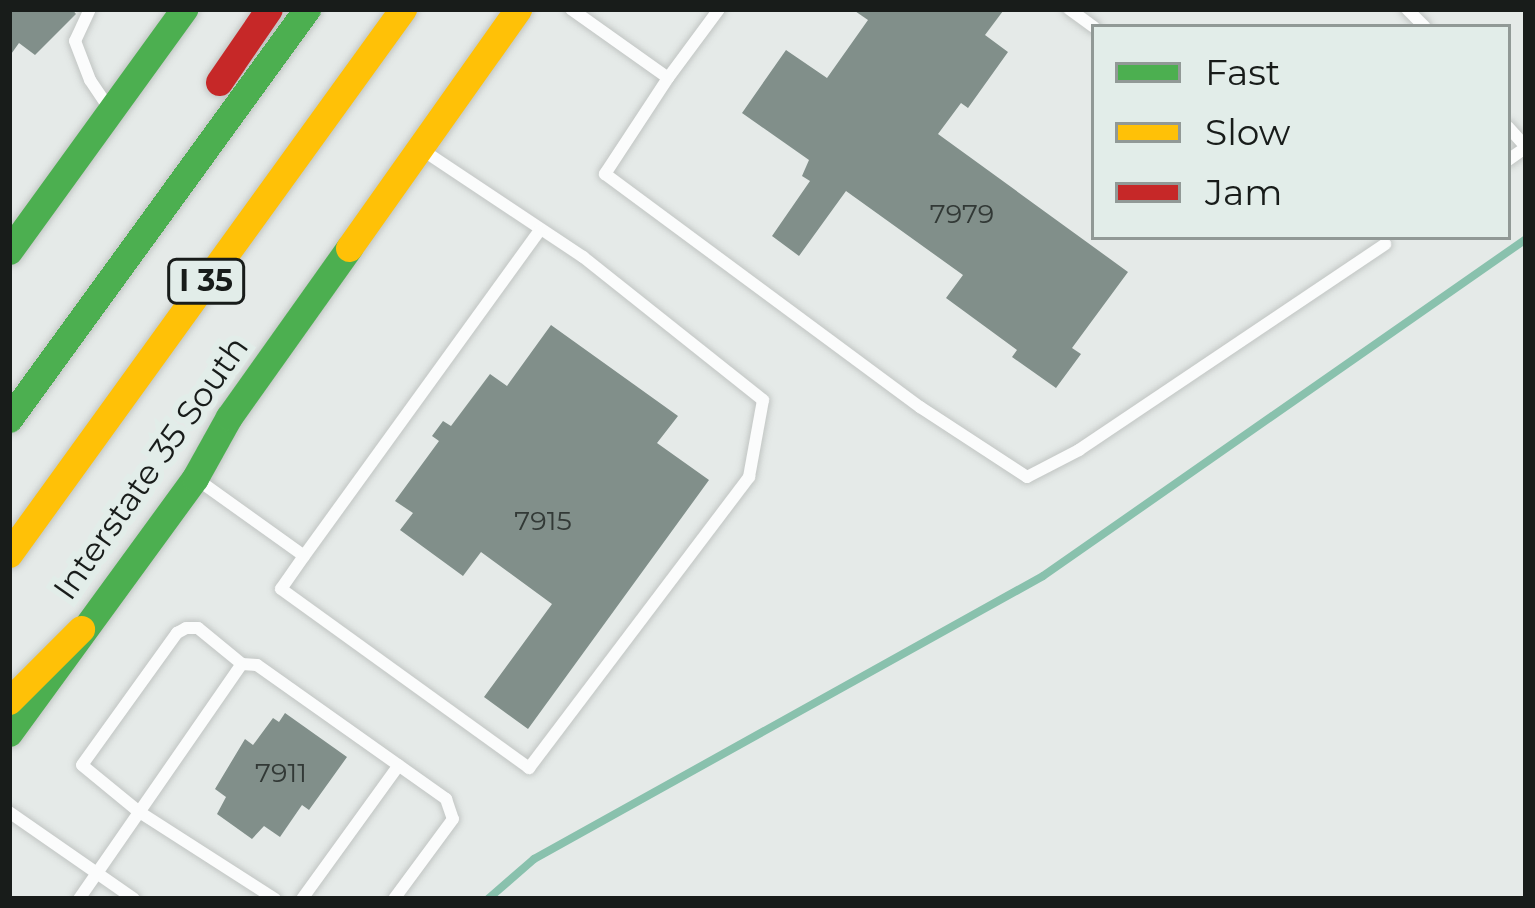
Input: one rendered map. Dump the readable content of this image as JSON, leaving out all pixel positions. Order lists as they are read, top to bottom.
{
  "streets": {
    "main road": ["I 35", "Interstate 35 South"]
  },
  "house_numbers": ["7979", "7915", "7911"],
  "legend": ["Fast", "Slow", "Jam"]
}
